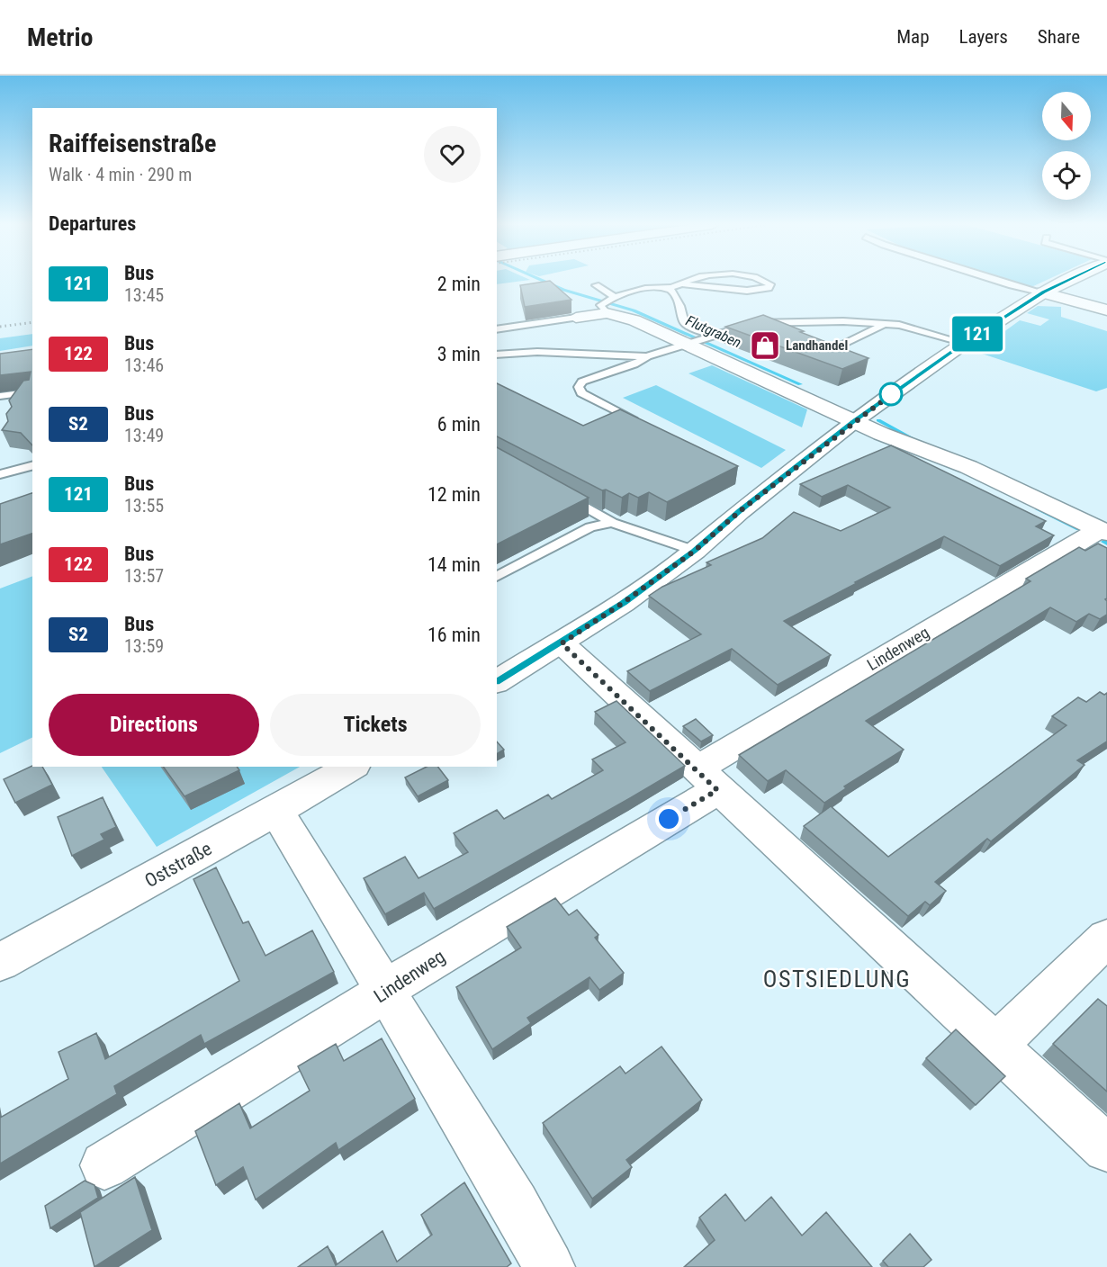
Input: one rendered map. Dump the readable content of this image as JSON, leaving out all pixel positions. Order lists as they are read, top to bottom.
{
  "streets": {
    "street": ["Lindenweg", "Oststraße"]
  },
  "districts": ["OSTSIEDLUNG"],
  "water": ["Flutgraben"],
  "places": {
    "shop": ["Landhandel"]
  },
  "lines": ["bus line 121"],
  "north": "bottom",
  "page": {
    "header": "Metrio",
    "nav": ["Map", "Layers", "Share"],
    "on_map": "121",
    "heading": [
      ["Raiffeisenstraße", "Walk · 4 min · 290 m"],
      "Departures"
    ],
    "list": [
      {
        "mark": "121",
        "name": "Bus",
        "note": "13:45",
        "value": "2 min"
      },
      {
        "mark": "122",
        "name": "Bus",
        "note": "13:46",
        "value": "3 min"
      },
      {
        "mark": "S2",
        "name": "Bus",
        "note": "13:49",
        "value": "6 min"
      },
      {
        "mark": "121",
        "name": "Bus",
        "note": "13:55",
        "value": "12 min"
      },
      {
        "mark": "122",
        "name": "Bus",
        "note": "13:57",
        "value": "14 min"
      },
      {
        "mark": "S2",
        "name": "Bus",
        "note": "13:59",
        "value": "16 min"
      }
    ],
    "buttons": ["Directions", "Tickets"]
  }
}
